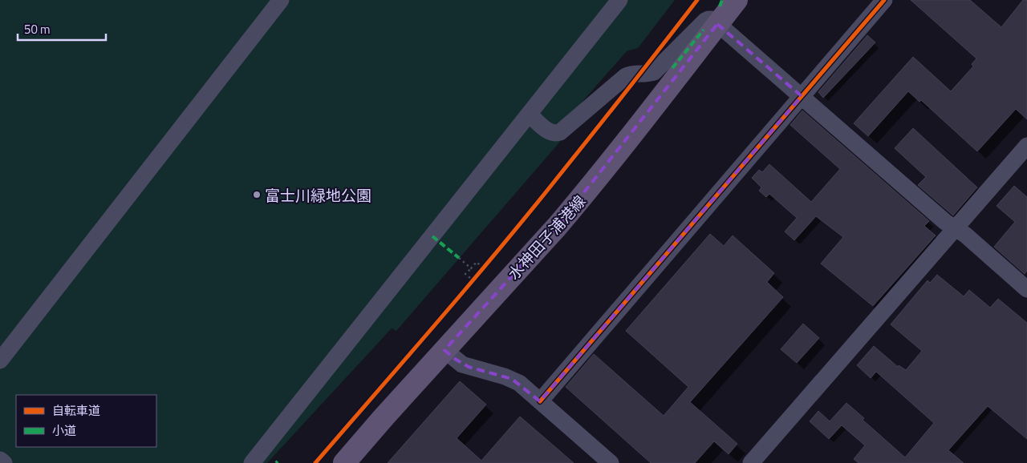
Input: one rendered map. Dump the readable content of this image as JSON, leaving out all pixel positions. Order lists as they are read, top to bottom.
{
  "streets": {
    "main road": ["水神田子浦港線"]
  },
  "places": ["富士川緑地公園"],
  "legend": ["自転車道", "小道"],
  "scale_bar": "50 m"
}
